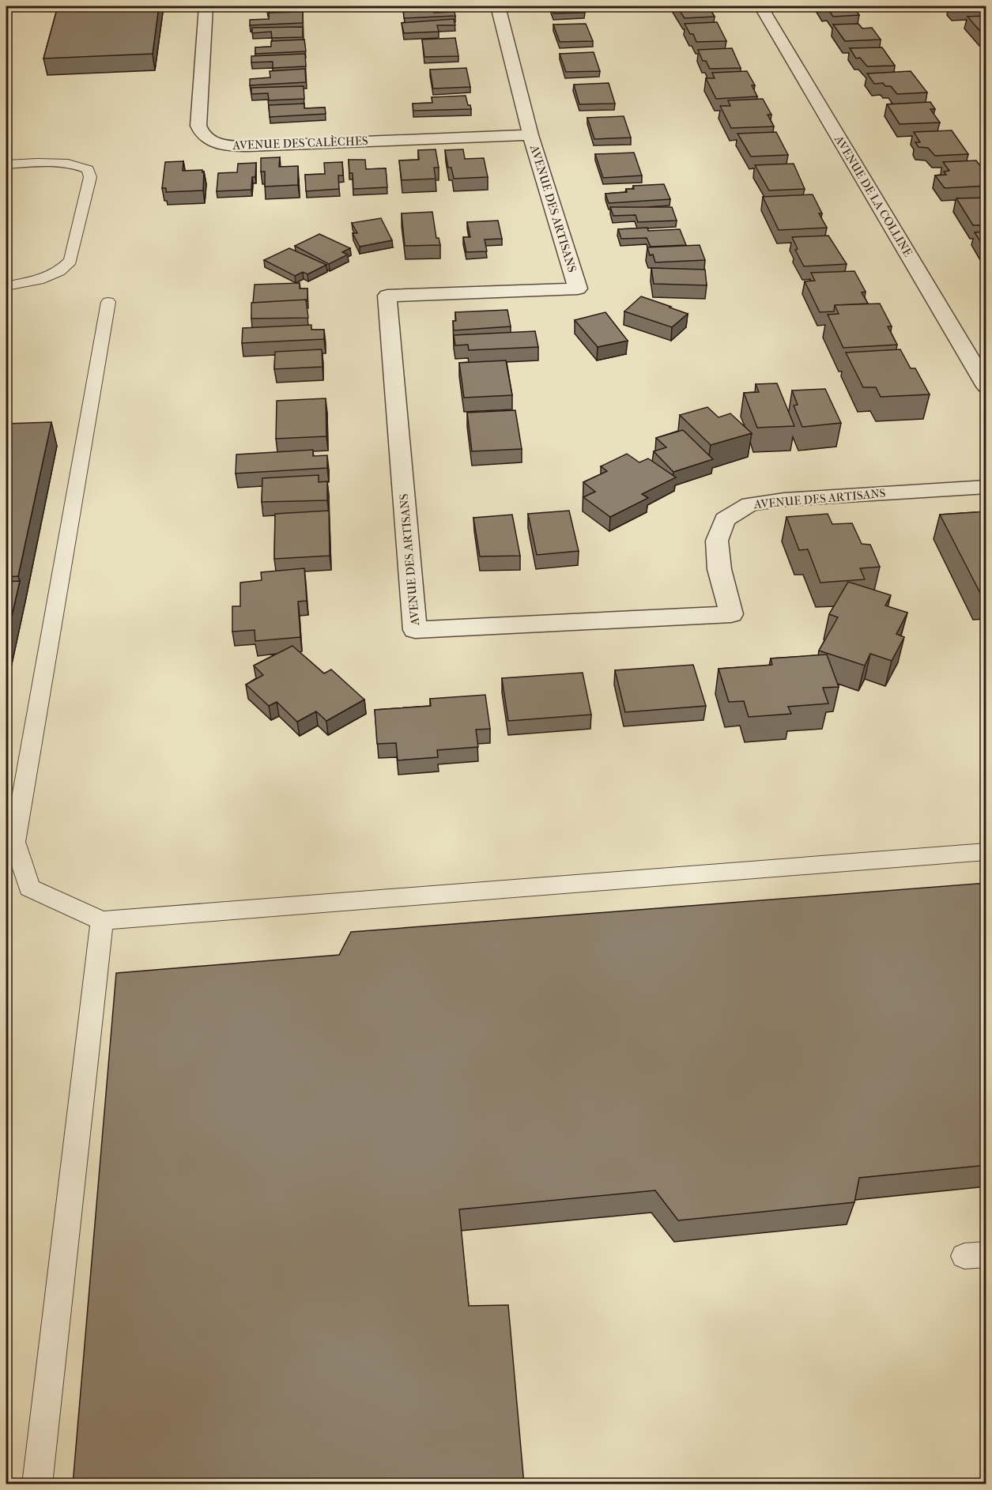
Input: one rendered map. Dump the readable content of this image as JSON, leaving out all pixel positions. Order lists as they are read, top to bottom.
{
  "streets": {
    "street": ["AVENUE DES CALÈCHES", "AVENUE DE LA COLLINE", "AVENUE DES ARTISANS"]
  },
  "crossings": [
    ["AVENUE DES CALÈCHES", "AVENUE DES ARTISANS"]
  ]
}
